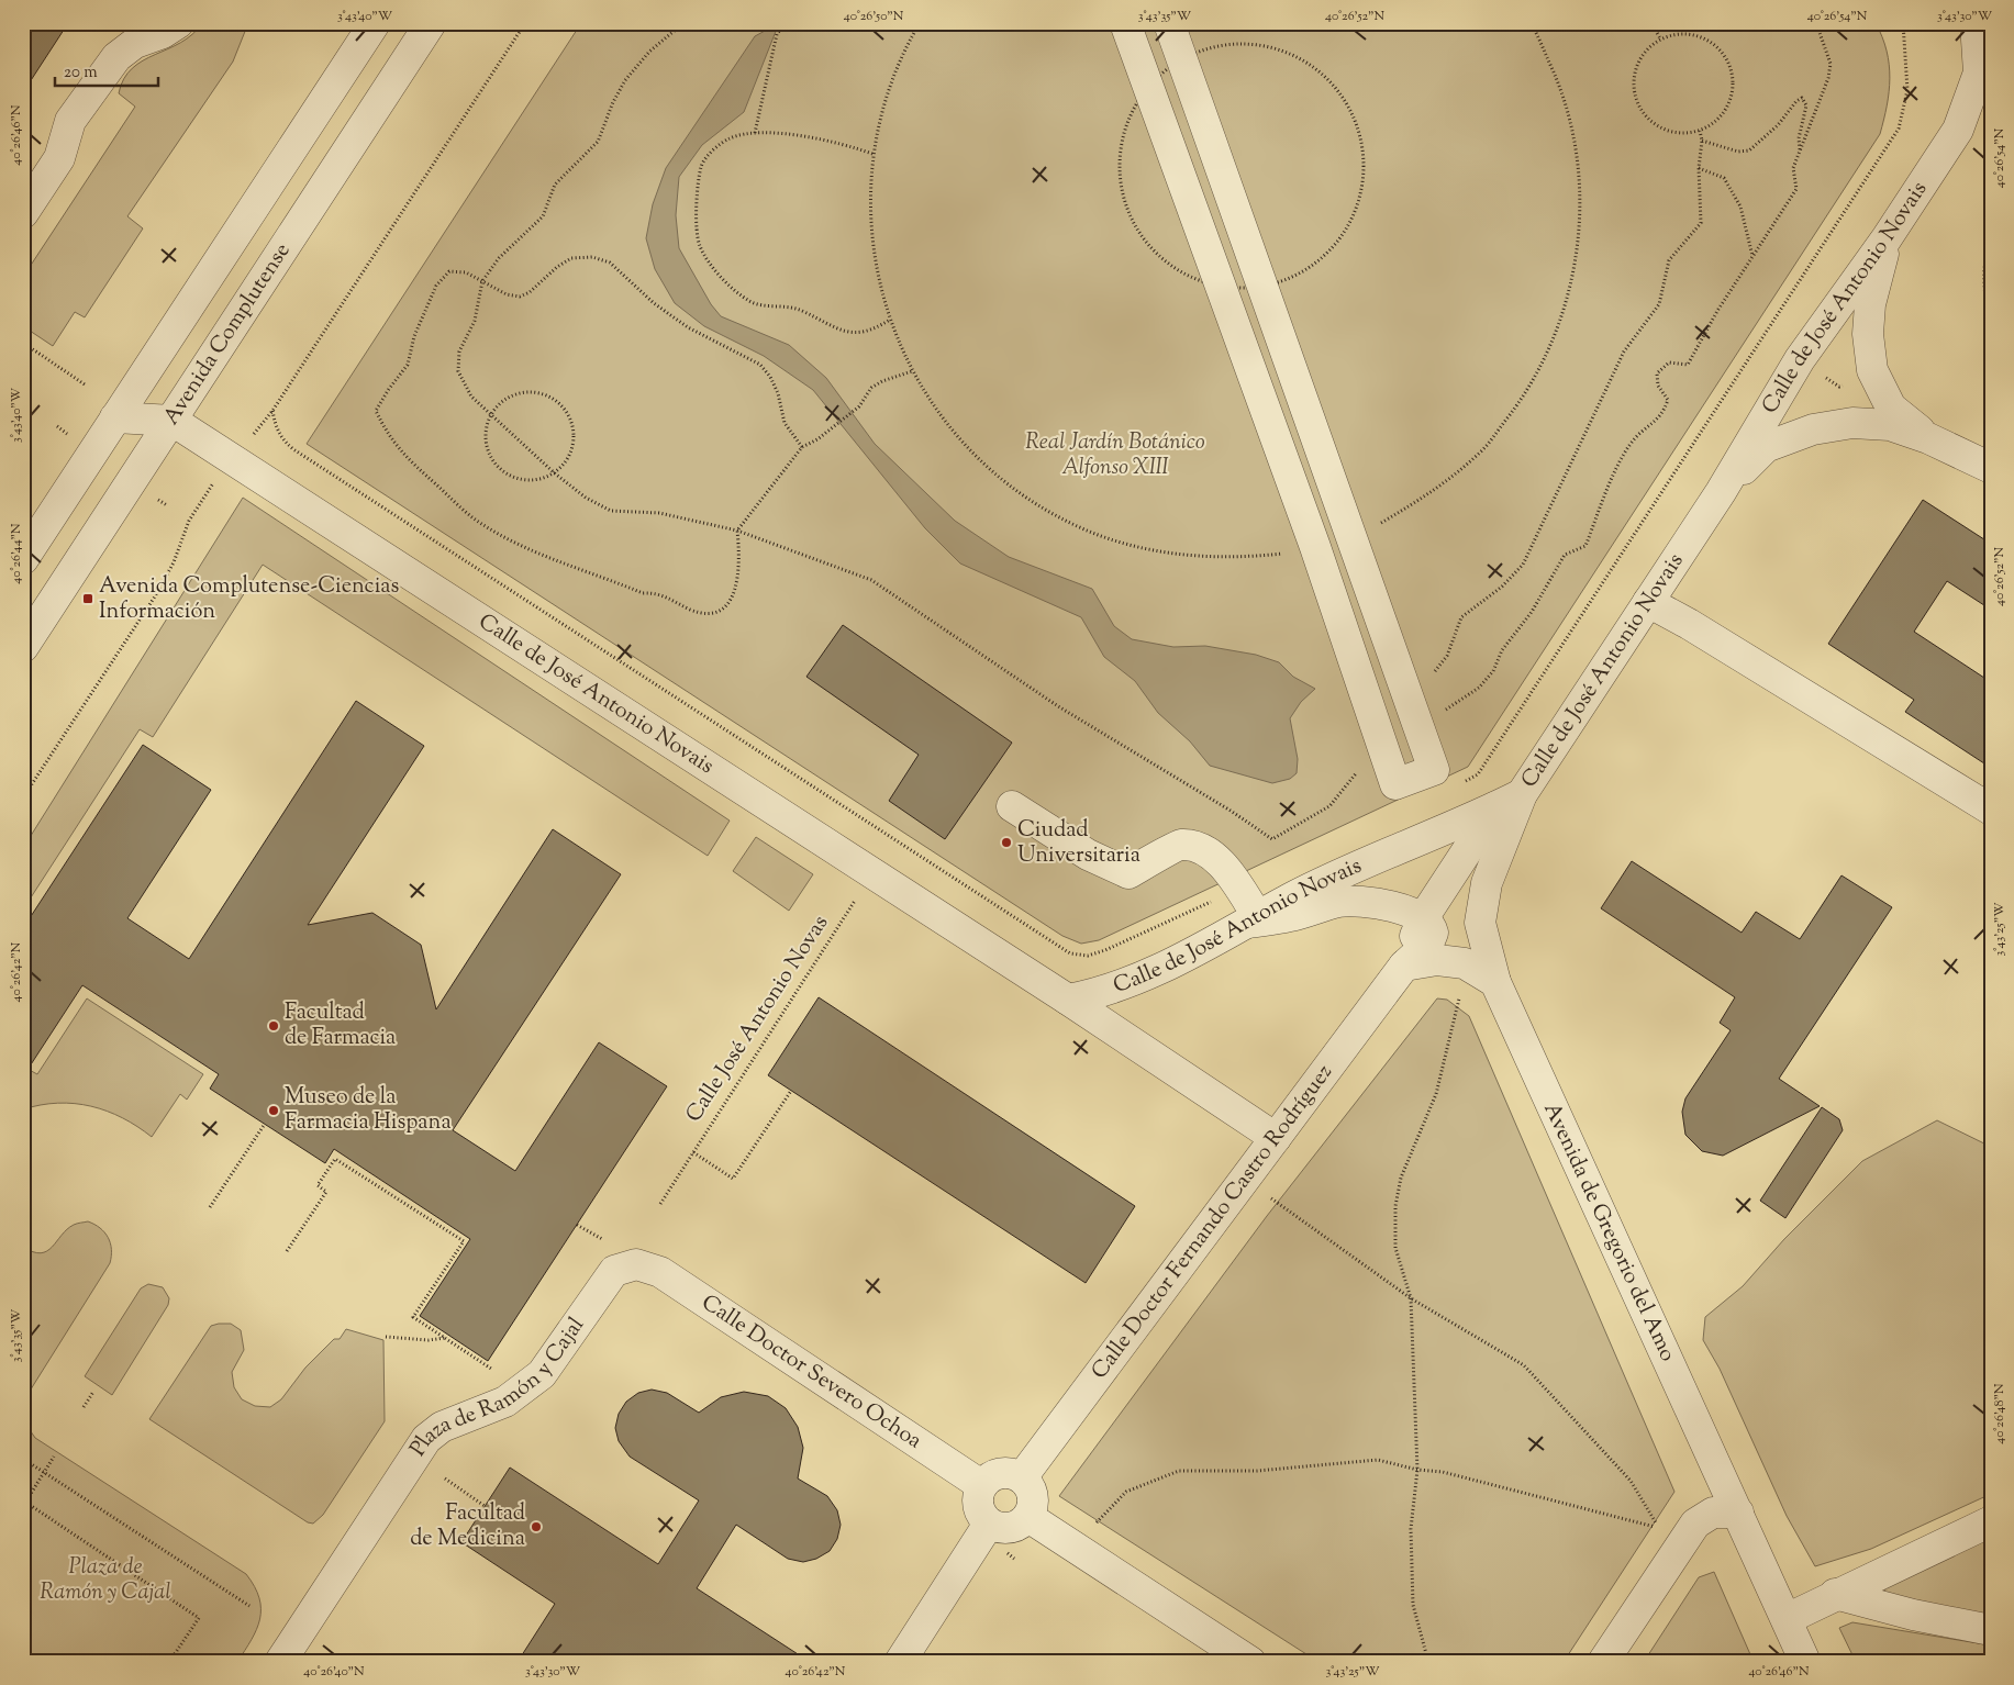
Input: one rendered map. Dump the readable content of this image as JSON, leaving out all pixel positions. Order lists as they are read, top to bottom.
{
  "streets": {
    "street": [
      "Calle de José Antonio Novais",
      "Avenida Complutense",
      "Calle Doctor Fernando Castro Rodríguez",
      "Avenida de Gregorio del Amo",
      "Calle Doctor Severo Ochoa",
      "Plaza de Ramón y Cajal"
    ],
    "path": ["Calle José Antonio Novas"]
  },
  "crossings": [
    ["Calle de José Antonio Novais", "Avenida Complutense"],
    ["Calle de José Antonio Novais", "Calle José Antonio Novas"],
    ["Calle de José Antonio Novais", "Calle Doctor Fernando Castro Rodríguez"],
    ["Calle de José Antonio Novais", "Avenida de Gregorio del Amo"],
    ["Calle Doctor Fernando Castro Rodríguez", "Avenida de Gregorio del Amo"],
    ["Calle Doctor Fernando Castro Rodríguez", "Calle Doctor Severo Ochoa"],
    ["Calle Doctor Severo Ochoa", "Plaza de Ramón y Cajal"]
  ],
  "parks": ["Real Jardín Botánico Alfonso XIII", "Plaza de Ramón y Cajal"],
  "places": {
    "transit": ["Avenida Complutense-Ciencias Información"],
    "other": [
      "Ciudad Universitaria",
      "Facultad de Farmacia",
      "Museo de la Farmacia Hispana",
      "Facultad de Medicina"
    ]
  },
  "scale_bar": "20 m",
  "coordinates": [
    "3°43'40\"W",
    "40°26'50\"N",
    "3°43'35\"W",
    "40°26'52\"N",
    "40°26'54\"N",
    "3°43'30\"W",
    "40°26'46\"N",
    "40°26'44\"N",
    "3°43'25\"W",
    "40°26'42\"N",
    "40°26'48\"N",
    "40°26'40\"N"
  ]
}
